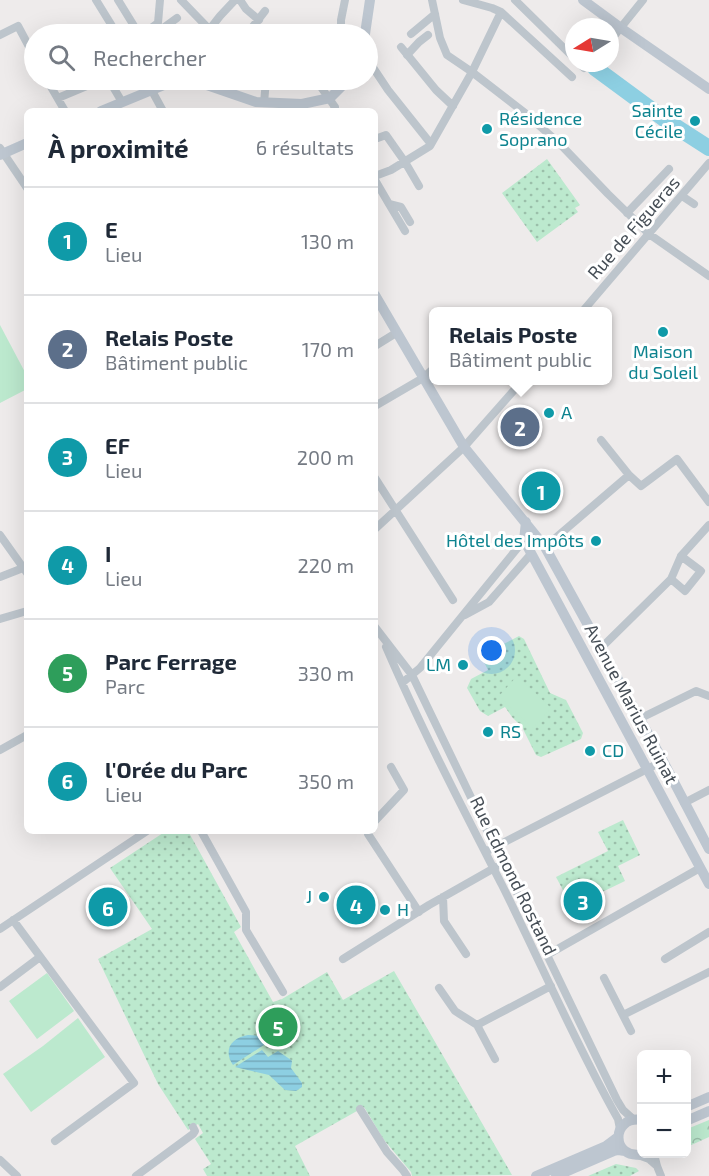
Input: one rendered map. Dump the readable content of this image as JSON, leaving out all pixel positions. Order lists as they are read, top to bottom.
{
  "streets": {
    "street": ["Rue de Figueras", "Avenue Marius Ruinat", "Rue Edmond Rostand"]
  },
  "places": [
    "Sainte Cécile",
    "Résidence Soprano",
    "Maison du Soleil",
    "A",
    "Hôtel des Impôts",
    "LM",
    "RS",
    "CD",
    "J",
    "H"
  ],
  "north": "left",
  "page": {
    "search": "Rechercher",
    "heading": ["À proximité", "6 résultats"],
    "list": [
      {
        "mark": "1",
        "name": "E",
        "note": "Lieu",
        "value": "130 m"
      },
      {
        "mark": "2",
        "name": "Relais Poste",
        "note": "Bâtiment public",
        "value": "170 m"
      },
      {
        "mark": "3",
        "name": "EF",
        "note": "Lieu",
        "value": "200 m"
      },
      {
        "mark": "4",
        "name": "I",
        "note": "Lieu",
        "value": "220 m"
      },
      {
        "mark": "5",
        "name": "Parc Ferrage",
        "note": "Parc",
        "value": "330 m"
      },
      {
        "mark": "6",
        "name": "l'Orée du Parc",
        "note": "Lieu",
        "value": "350 m"
      }
    ],
    "popup": ["Relais Poste", "Bâtiment public"],
    "pins": [
      "2",
      "1",
      "3",
      "4",
      "6",
      "5"
    ],
    "map_buttons": ["+", "−"]
  }
}
